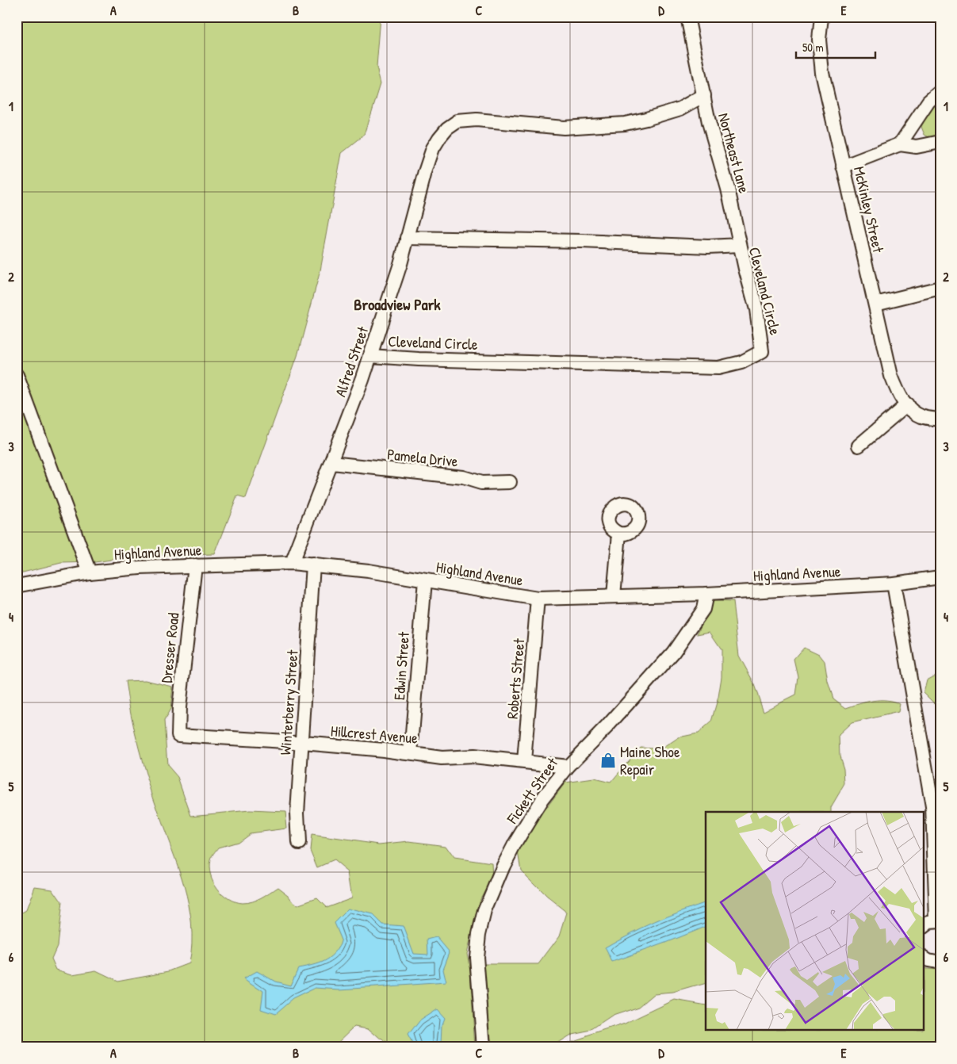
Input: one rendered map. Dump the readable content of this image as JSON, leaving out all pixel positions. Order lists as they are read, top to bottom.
{
  "streets": {
    "street": [
      "Northeast Lane",
      "McKinley Street",
      "Cleveland Circle",
      "Alfred Street",
      "Pamela Drive",
      "Highland Avenue",
      "Dresser Road",
      "Edwin Street",
      "Roberts Street",
      "Winterberry Street",
      "Hillcrest Avenue",
      "Fickett Street"
    ]
  },
  "crossings": [
    ["Northeast Lane", "Cleveland Circle"],
    ["Northeast Lane", "Alfred Street"],
    ["Cleveland Circle", "Alfred Street"],
    ["Alfred Street", "Pamela Drive"],
    ["Alfred Street", "Highland Avenue"],
    ["Highland Avenue", "Dresser Road"],
    ["Highland Avenue", "Edwin Street"],
    ["Highland Avenue", "Roberts Street"],
    ["Highland Avenue", "Winterberry Street"],
    ["Highland Avenue", "Fickett Street"],
    ["Dresser Road", "Hillcrest Avenue"],
    ["Edwin Street", "Hillcrest Avenue"],
    ["Roberts Street", "Hillcrest Avenue"],
    ["Winterberry Street", "Hillcrest Avenue"],
    ["Hillcrest Avenue", "Fickett Street"]
  ],
  "districts": ["Broadview Park"],
  "places": {
    "shop": ["Maine Shoe Repair"]
  },
  "scale_bar": "50 m",
  "grid": {
    "columns": [
      "A",
      "B",
      "C",
      "D",
      "E"
    ],
    "rows": [
      "1",
      "2",
      "3",
      "4",
      "5",
      "6"
    ]
  }
}
